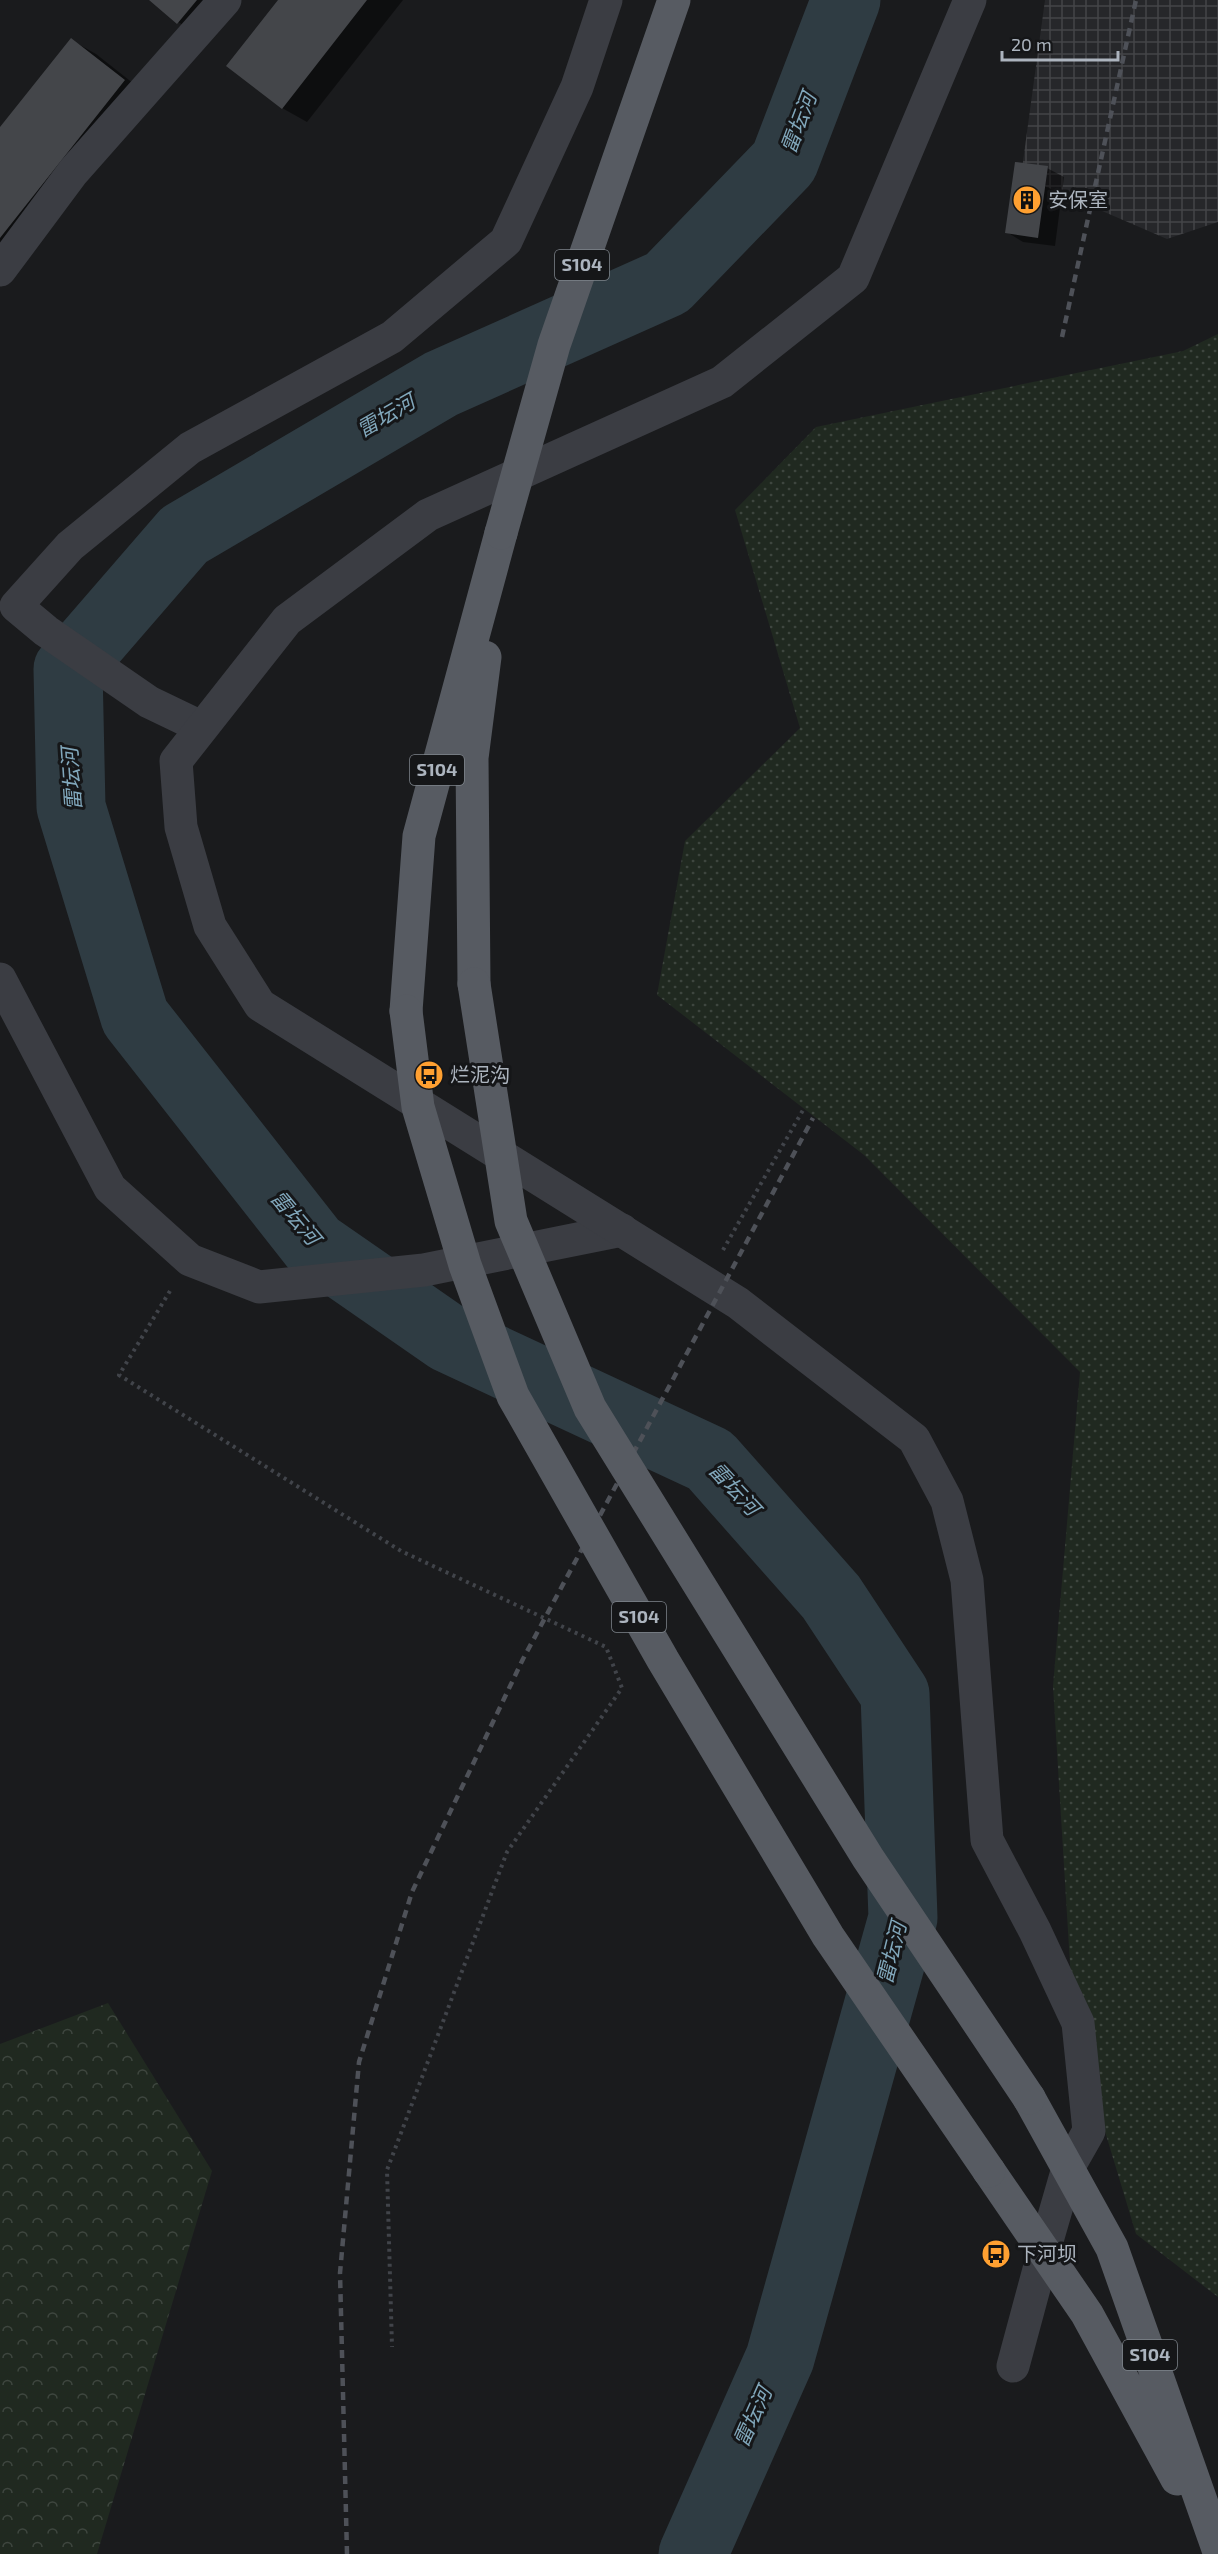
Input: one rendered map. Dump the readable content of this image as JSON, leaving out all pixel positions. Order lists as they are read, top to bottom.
{
  "streets": {
    "main road": ["S104"]
  },
  "water": ["雷坛河"],
  "places": {
    "building": ["安保室"],
    "bus stop": ["烂泥沟", "下河坝"]
  },
  "scale_bar": "20 m"
}
